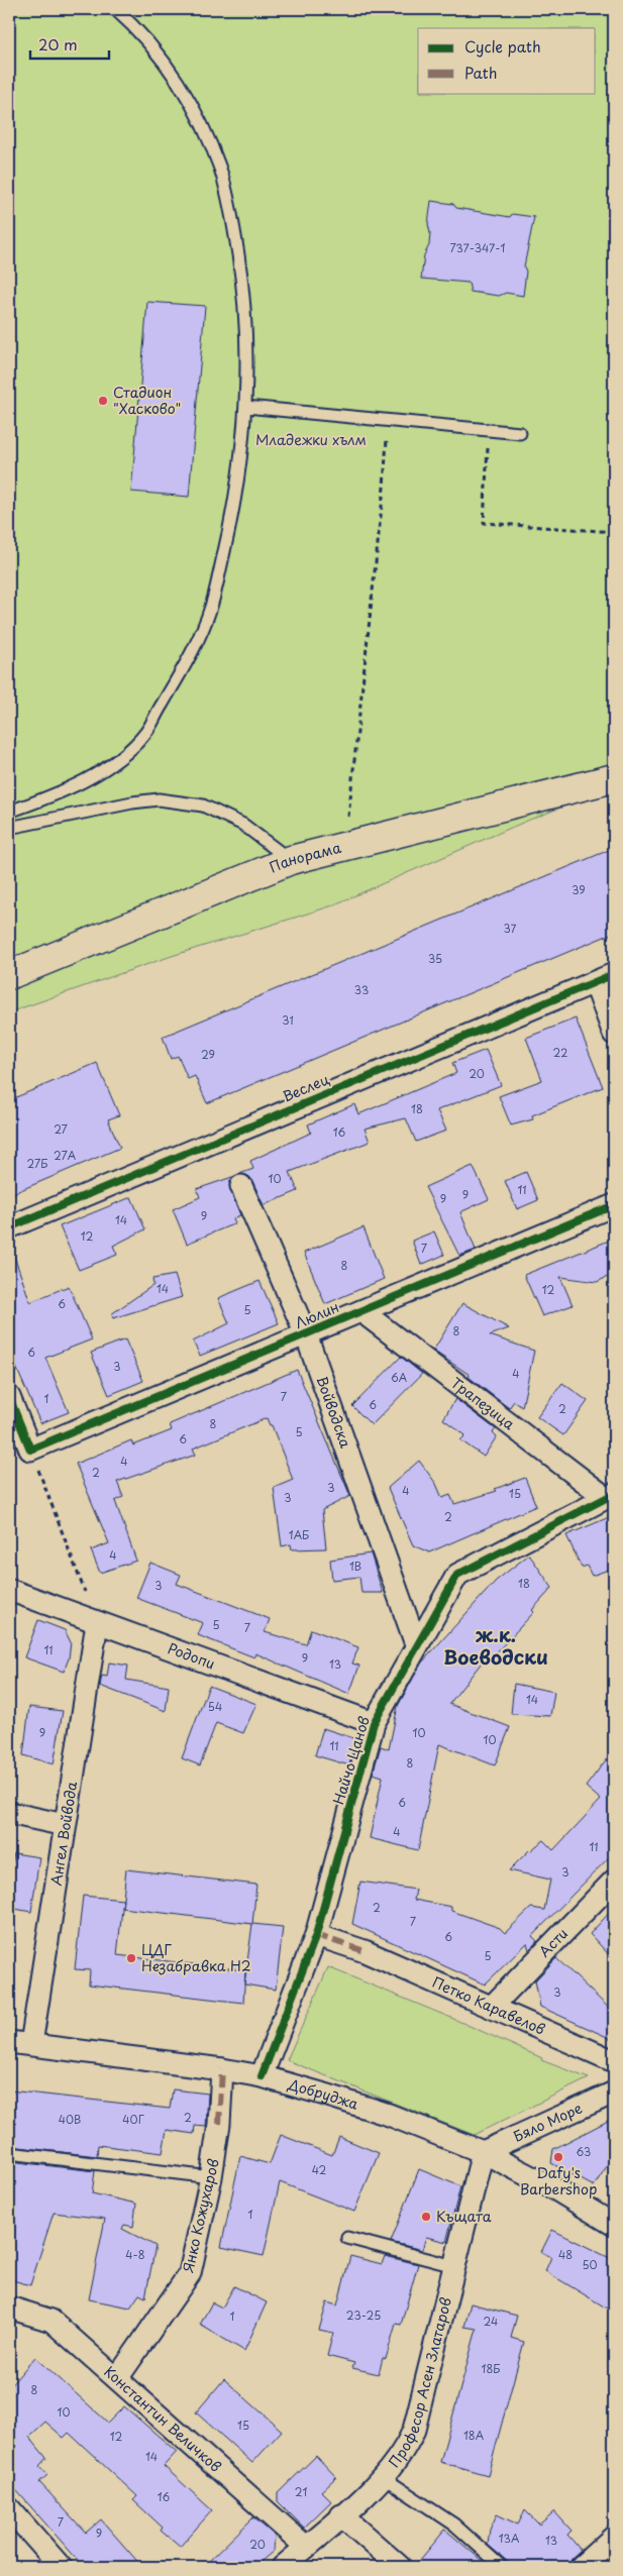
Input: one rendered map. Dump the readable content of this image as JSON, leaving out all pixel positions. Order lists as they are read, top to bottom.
{
  "streets": {
    "street": [
      "Панорама",
      "Веслец",
      "Люлин",
      "Трапезица",
      "Войводска",
      "Родопи",
      "Найчо Цанов",
      "Ангел Войвода",
      "Асти",
      "Петко Каравелов",
      "Добруджа",
      "Бяло Море",
      "Янко Кожухаров",
      "Професор Асен Златаров",
      "Константин Величков"
    ]
  },
  "crossings": [
    ["Люлин", "Трапезица"],
    ["Люлин", "Войводска"],
    ["Трапезица", "Найчо Цанов"],
    ["Войводска", "Найчо Цанов"],
    ["Родопи", "Найчо Цанов"],
    ["Родопи", "Ангел Войвода"],
    ["Найчо Цанов", "Петко Каравелов"],
    ["Найчо Цанов", "Добруджа"],
    ["Ангел Войвода", "Добруджа"],
    ["Асти", "Петко Каравелов"],
    ["Добруджа", "Бяло Море"],
    ["Добруджа", "Янко Кожухаров"],
    ["Добруджа", "Професор Асен Златаров"],
    ["Бяло Море", "Професор Асен Златаров"],
    ["Янко Кожухаров", "Константин Величков"],
    ["Професор Асен Златаров", "Константин Величков"]
  ],
  "districts": ["ж.к. Воеводски"],
  "parks": ["Младежки хълм"],
  "places": [
    "Стадион \"Хасково\"",
    "ЦДГ Незабравка Н2",
    "Dafy's Barbershop",
    "Къщата"
  ],
  "house_numbers": [
    "737-347-1",
    "39",
    "37",
    "35",
    "33",
    "31",
    "22",
    "29",
    "20",
    "18",
    "27",
    "16",
    "27А",
    "27Б",
    "10",
    "11",
    "9",
    "9",
    "9",
    "14",
    "12",
    "7",
    "8",
    "14",
    "12",
    "6",
    "5",
    "8",
    "6",
    "3",
    "4",
    "6А",
    "7",
    "1",
    "6",
    "2",
    "8",
    "5",
    "6",
    "4",
    "2",
    "3",
    "4",
    "15",
    "3",
    "2",
    "1АБ",
    "4",
    "1В",
    "18",
    "3",
    "5",
    "7",
    "11",
    "9",
    "13",
    "14",
    "54",
    "9",
    "10",
    "10",
    "11",
    "8",
    "6",
    "4",
    "11",
    "3",
    "2",
    "7",
    "6",
    "5",
    "3",
    "2",
    "40В",
    "40Г",
    "63",
    "42",
    "1",
    "4-8",
    "48",
    "50",
    "23-25",
    "1",
    "24",
    "18Б",
    "8",
    "10",
    "15",
    "18А",
    "12",
    "14",
    "21",
    "16",
    "7",
    "9",
    "13А",
    "13",
    "20"
  ],
  "legend": ["Cycle path", "Path"],
  "scale_bar": "20 m"
}
